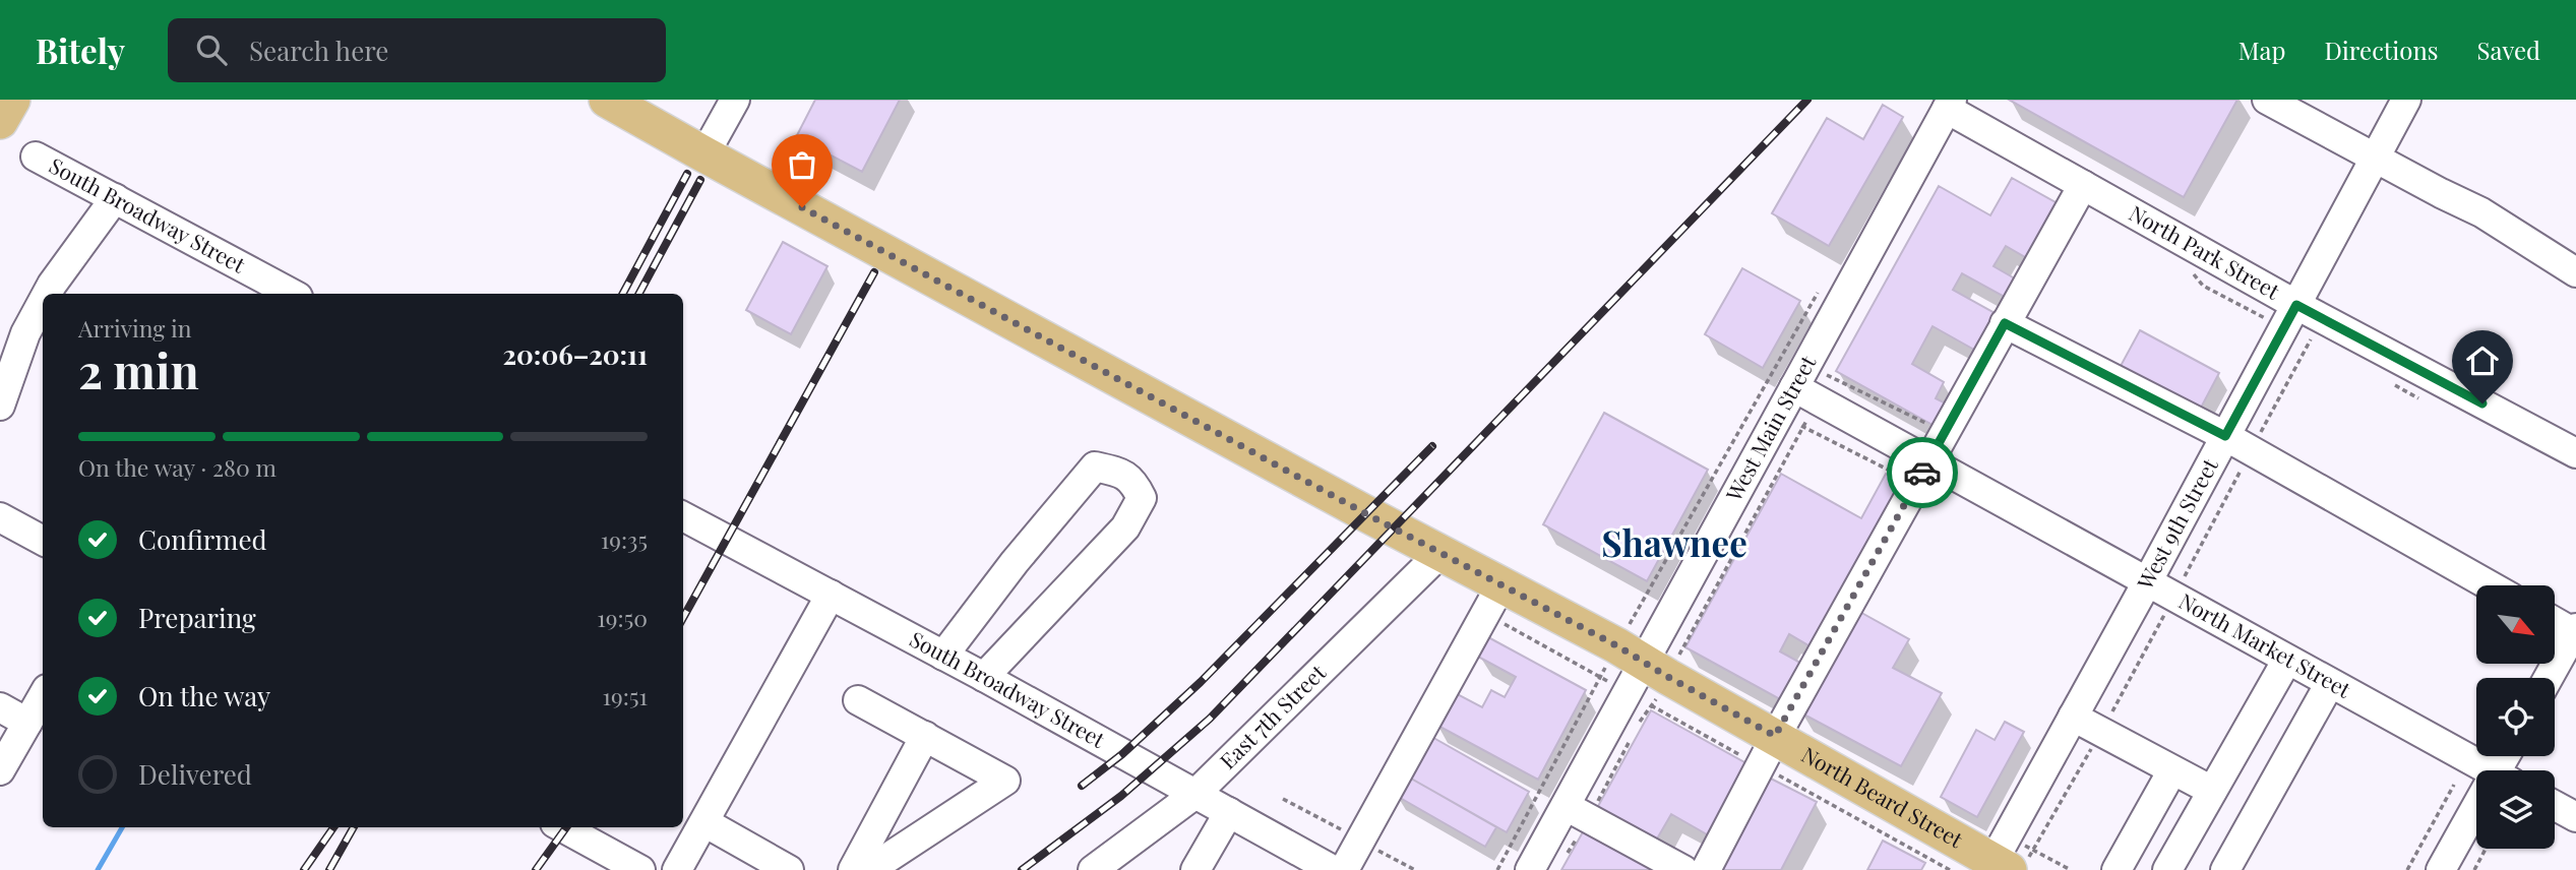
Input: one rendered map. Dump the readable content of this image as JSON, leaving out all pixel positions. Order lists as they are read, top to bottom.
{
  "streets": {
    "main road": ["North Beard Street"],
    "street": [
      "South Broadway Street",
      "North Park Street",
      "West Main Street",
      "West 9th Street",
      "North Market Street",
      "East 7th Street"
    ]
  },
  "crossings": [
    ["South Broadway Street", "East 7th Street"],
    ["North Park Street", "West Main Street"],
    ["North Park Street", "West 9th Street"],
    ["West Main Street", "North Market Street"],
    ["West Main Street", "North Beard Street"],
    ["West 9th Street", "North Market Street"],
    ["West 9th Street", "North Beard Street"],
    ["East 7th Street", "North Beard Street"]
  ],
  "districts": ["Shawnee"],
  "north": "bottom right",
  "page": {
    "header": "Bitely",
    "search": "Search here",
    "nav": ["Map", "Directions", "Saved"],
    "heading": ["2 min", "Arriving in", "20:06–20:11"],
    "bar": "On the way · 280 m",
    "list": [
      ["Confirmed", "19:35"],
      ["Preparing", "19:50"],
      ["On the way", "19:51"],
      "Delivered"
    ]
  }
}
